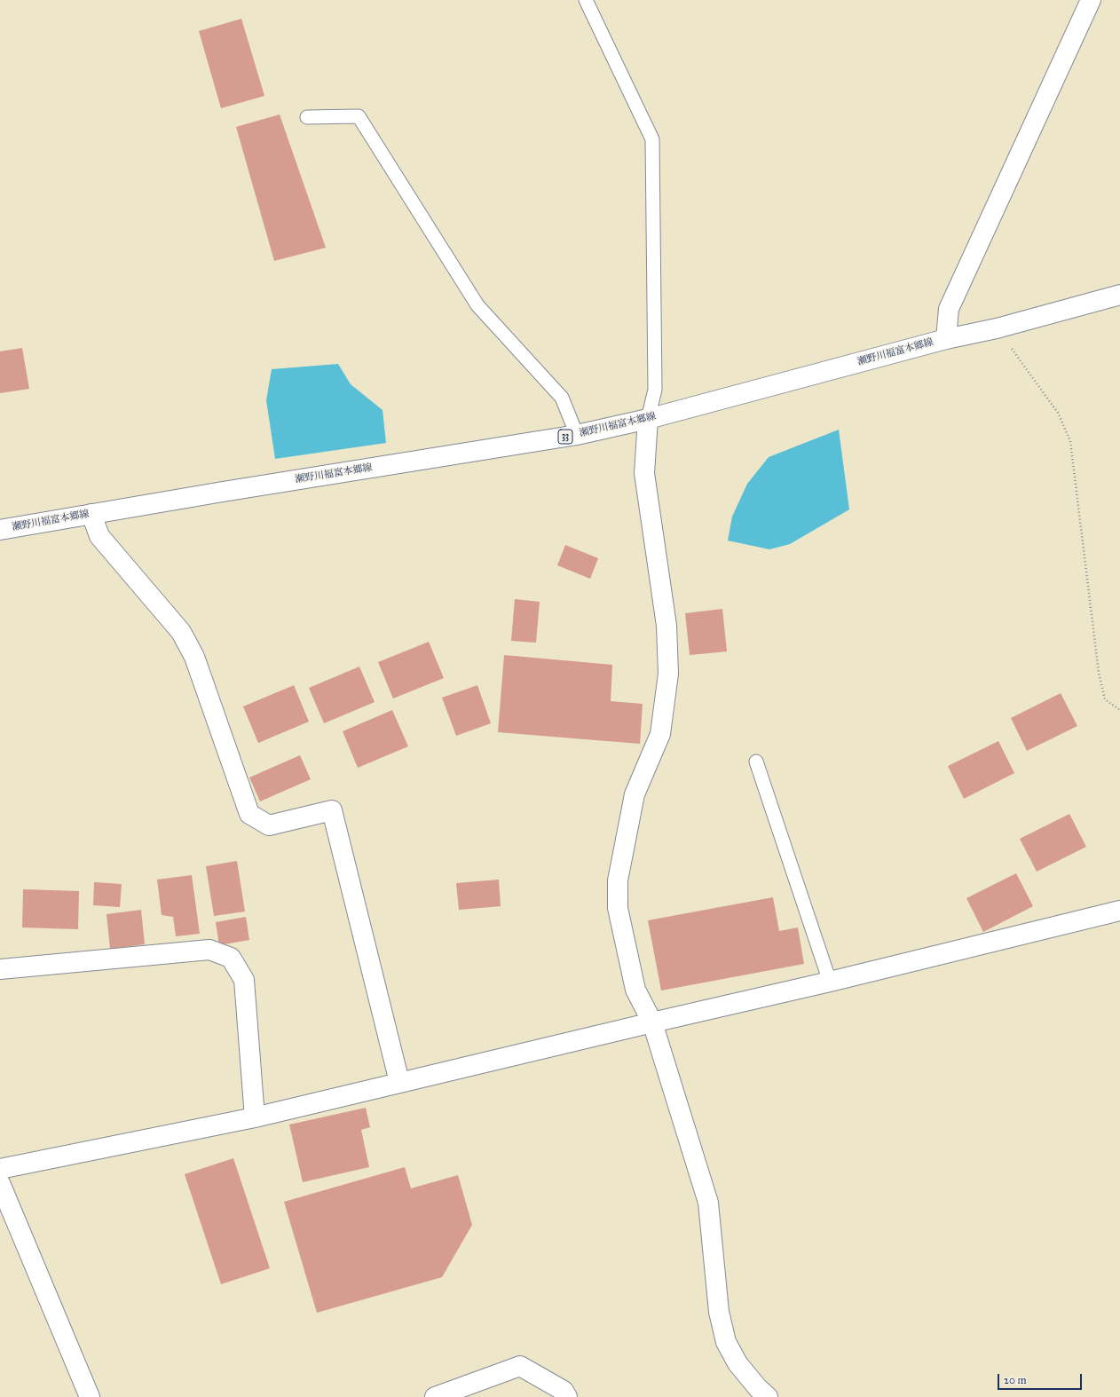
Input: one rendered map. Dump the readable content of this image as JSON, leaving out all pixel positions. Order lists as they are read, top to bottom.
{
  "streets": {
    "street": ["瀬野川福富本郷線", "33"]
  },
  "scale_bar": "20 m"
}
